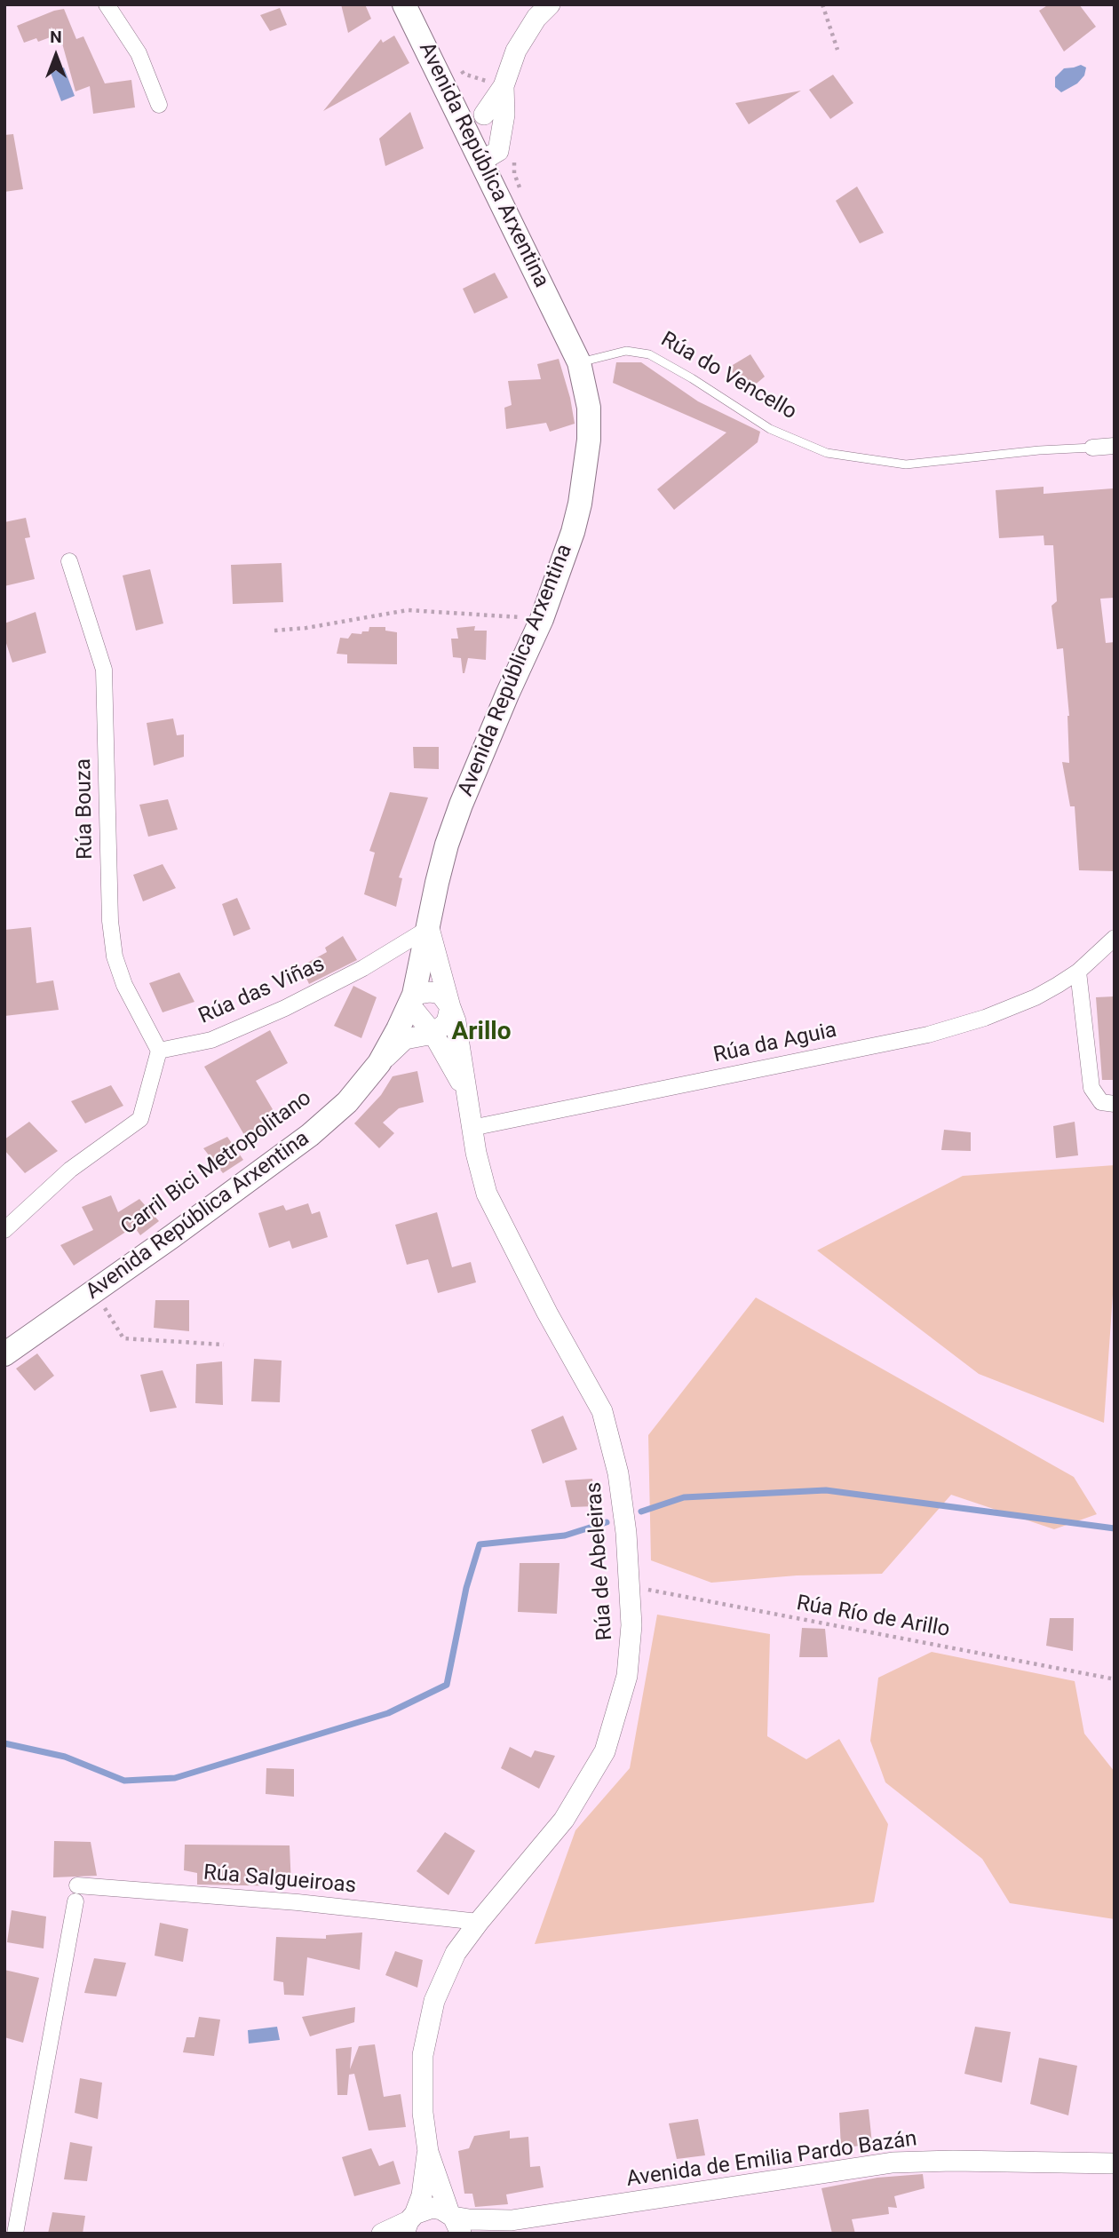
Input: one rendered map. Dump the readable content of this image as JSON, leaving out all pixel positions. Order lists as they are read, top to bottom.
{
  "streets": {
    "main road": ["Avenida República Arxentina"],
    "street": [
      "Rúa do Vencello",
      "Rúa Bouza",
      "Rúa das Viñas",
      "Rúa da Aguia",
      "Rúa de Abeleiras",
      "Rúa Salgueiroas",
      "Avenida de Emilia Pardo Bazán"
    ],
    "path": ["Rúa Río de Arillo"]
  },
  "crossings": [
    ["Avenida República Arxentina", "Rúa do Vencello"],
    ["Avenida República Arxentina", "Rúa das Viñas"],
    ["Avenida República Arxentina", "Rúa de Abeleiras"],
    ["Rúa Bouza", "Rúa das Viñas"],
    ["Rúa da Aguia", "Rúa de Abeleiras"],
    ["Rúa de Abeleiras", "Rúa Río de Arillo"],
    ["Rúa de Abeleiras", "Rúa Salgueiroas"],
    ["Rúa de Abeleiras", "Avenida de Emilia Pardo Bazán"]
  ],
  "districts": ["Arillo"],
  "north": "top"
}
